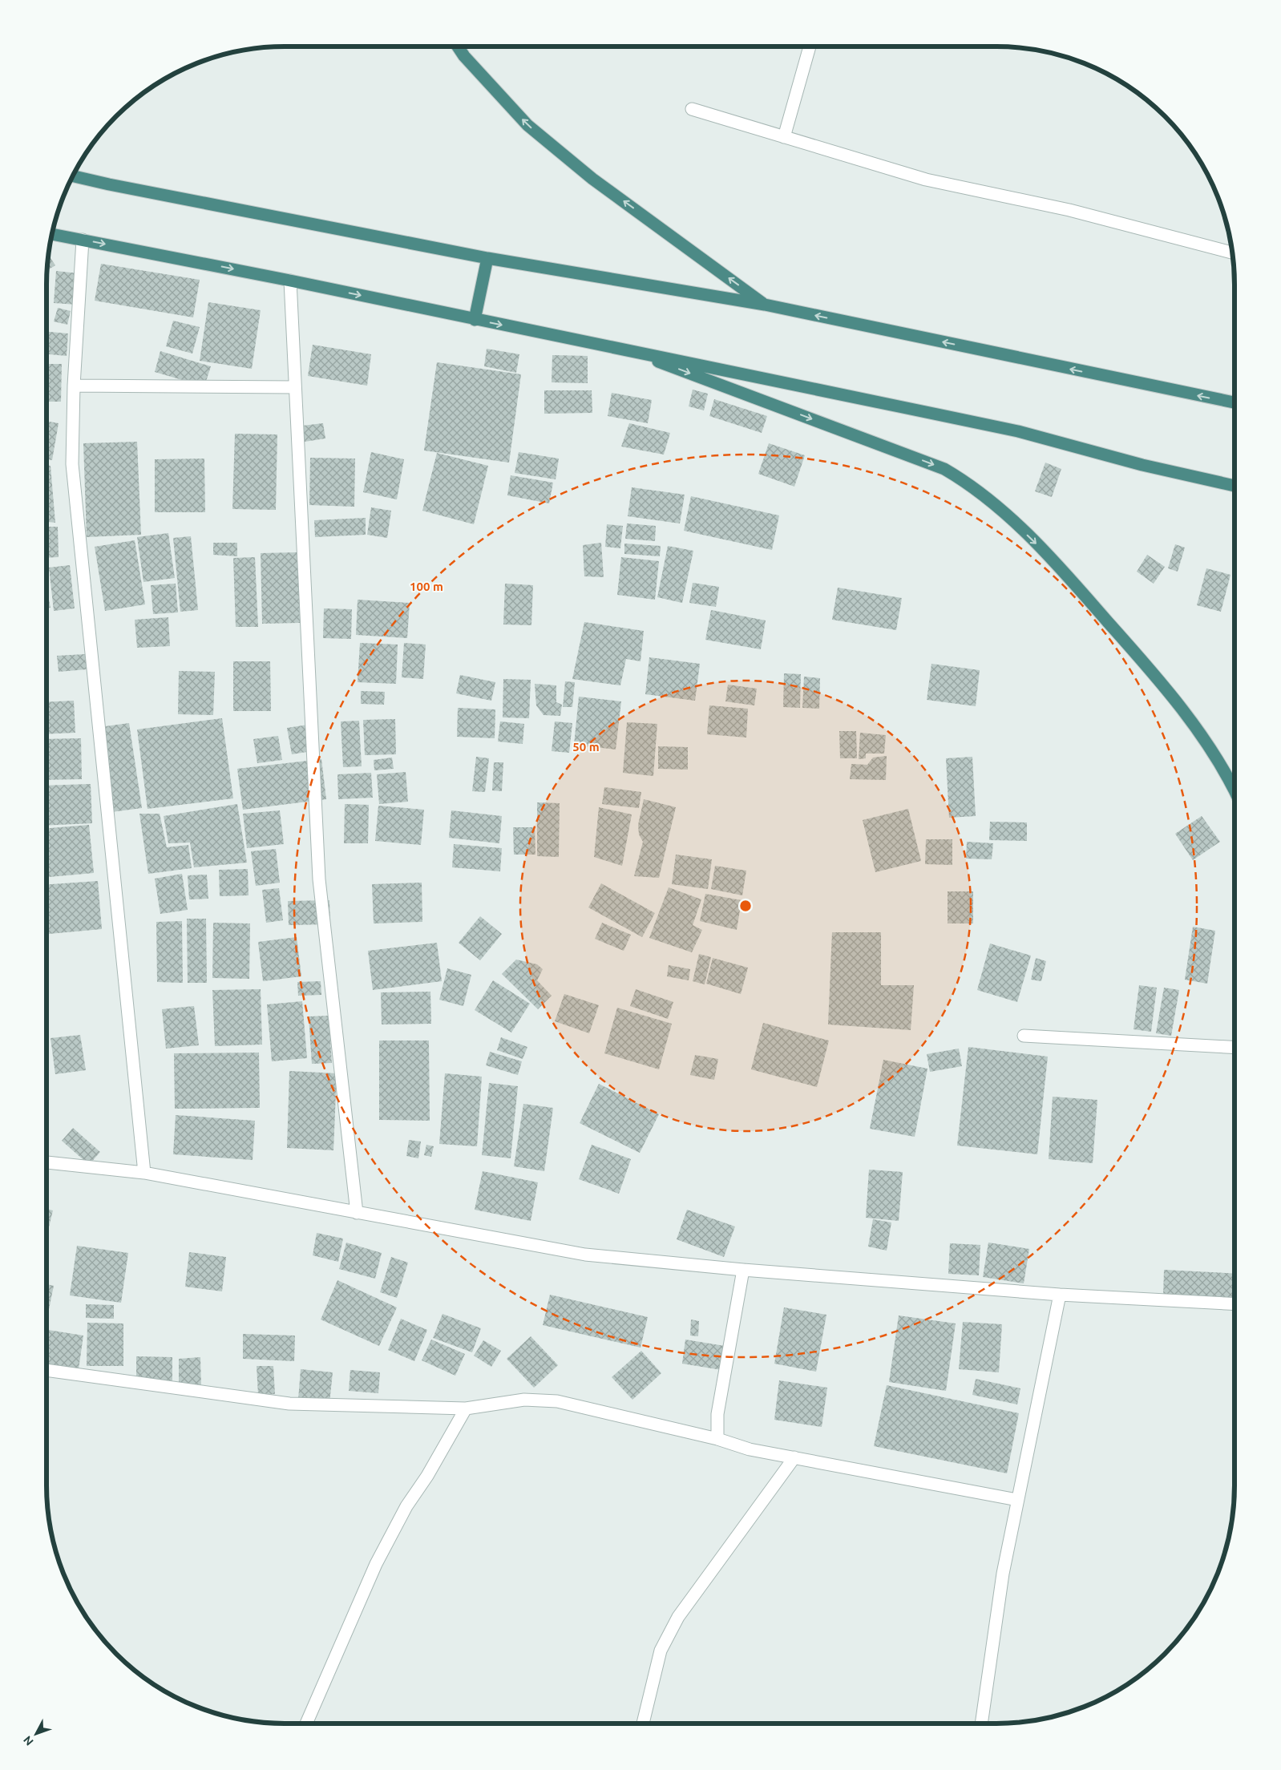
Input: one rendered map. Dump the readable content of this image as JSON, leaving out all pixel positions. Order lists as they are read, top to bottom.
{
  "north": "bottom left",
  "rings": ["100 m", "50 m"]
}
